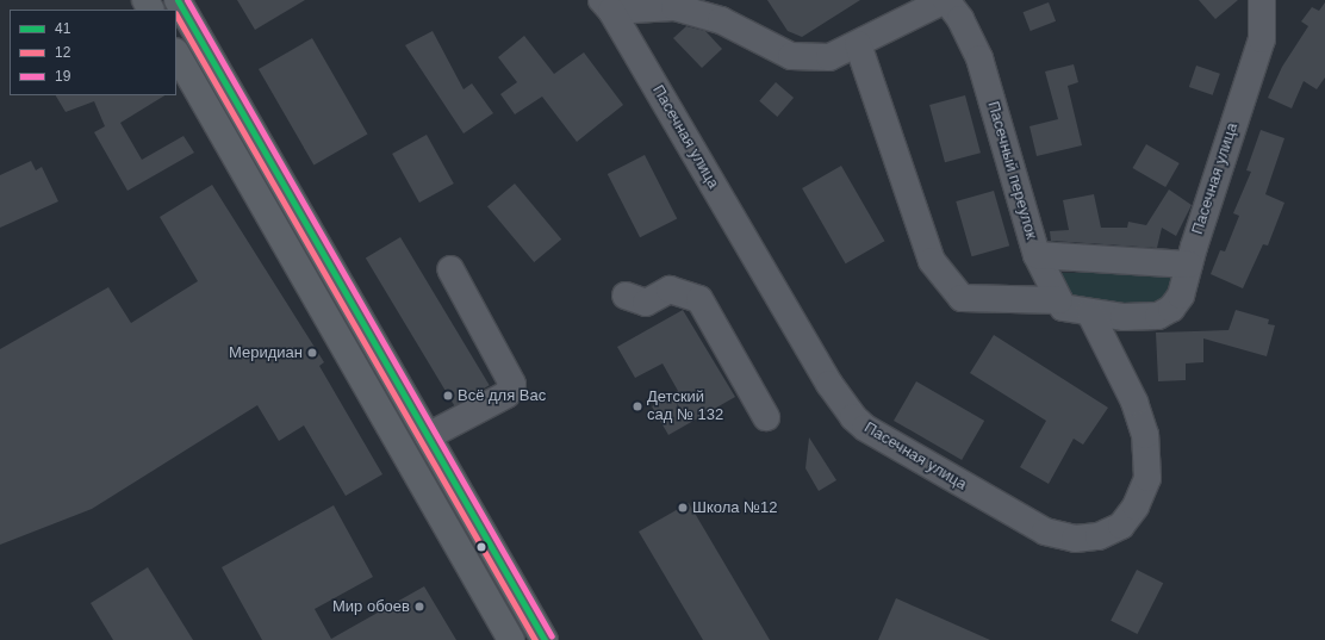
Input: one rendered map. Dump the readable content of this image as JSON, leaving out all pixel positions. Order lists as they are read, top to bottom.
{
  "streets": {
    "street": ["Пасечная улица", "Пасечный переулок"]
  },
  "crossings": [
    ["Пасечная улица", "Пасечный переулок"]
  ],
  "places": [
    "Меридиан",
    "Всё для Вас",
    "Детский сад № 132",
    "Школа №12",
    "Мир обоев"
  ],
  "lines": ["transit line 41", "transit line 19", "transit line 12"],
  "legend": ["41", "12", "19"]
}
